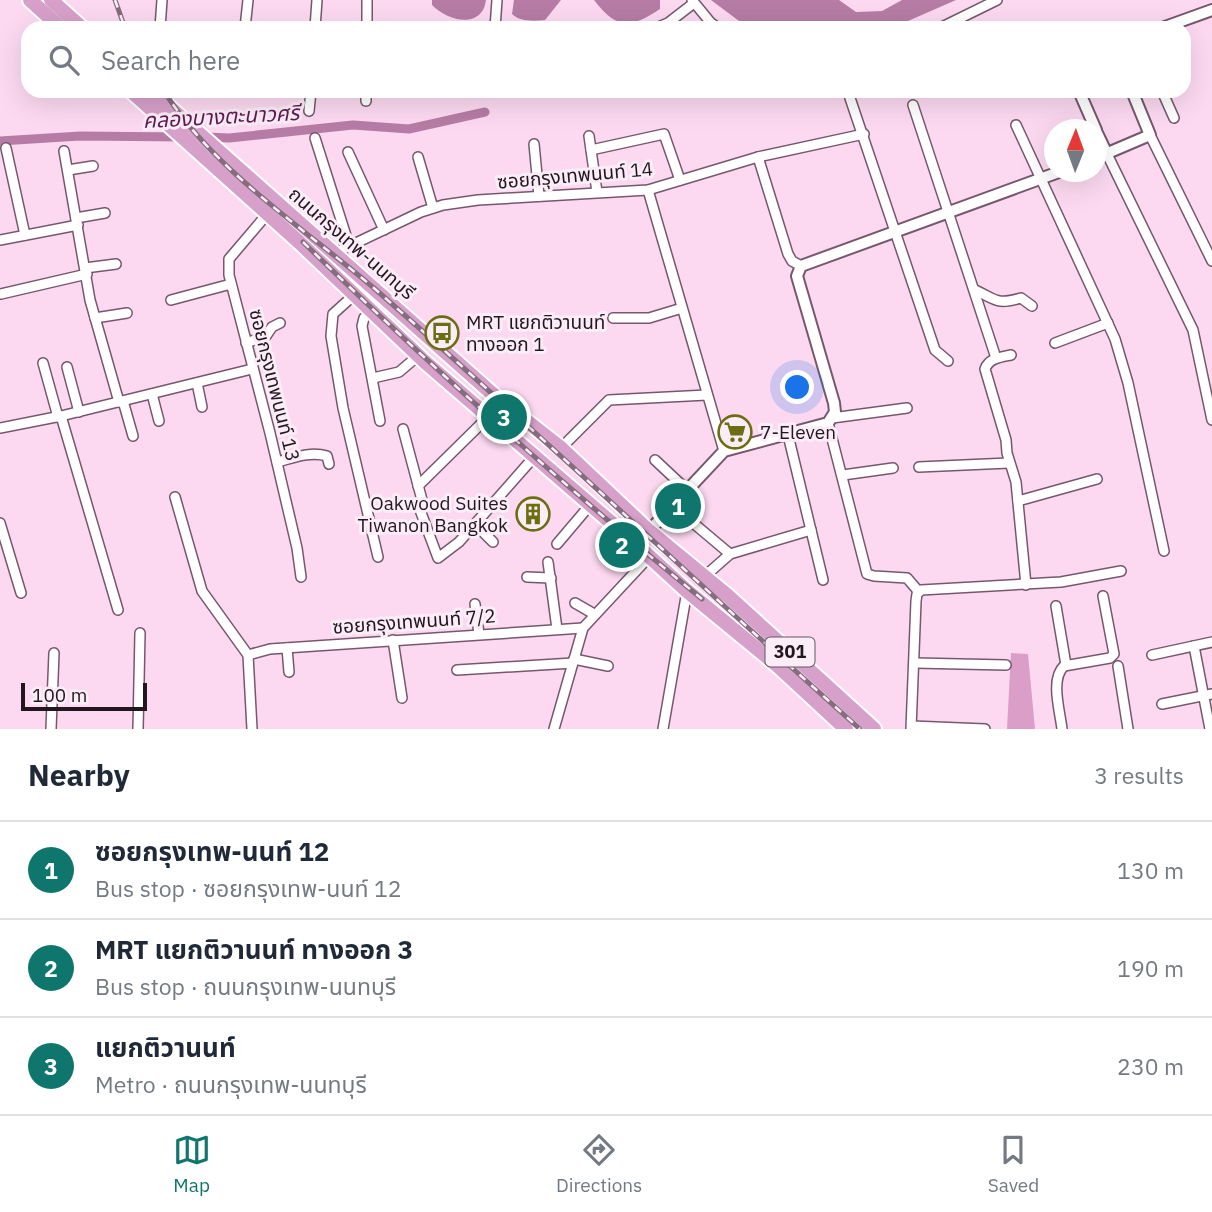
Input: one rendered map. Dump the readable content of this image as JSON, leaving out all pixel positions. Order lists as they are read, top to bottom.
{
  "streets": {
    "main road": ["ถนนกรุงเทพ-นนทบุรี", "301"],
    "street": ["ซอยกรุงเทพนนท์ 14", "ซอยกรุงเทพนนท์ 13", "ซอยกรุงเทพนนท์ 7/2"]
  },
  "crossings": [
    ["ซอยกรุงเทพนนท์ 14", "ถนนกรุงเทพ-นนทบุรี"],
    ["ถนนกรุงเทพ-นนทบุรี", "ซอยกรุงเทพนนท์ 13"]
  ],
  "water": ["คลองบางตะนาวศรี"],
  "places": {
    "bus stop": ["MRT แยกติวานนท์ ทางออก 1"],
    "supermarket": ["7-Eleven"],
    "building": ["Oakwood Suites Tiwanon Bangkok"]
  },
  "scale_bar": "100 m",
  "north": "top",
  "page": {
    "search": "Search here",
    "pins": ["3", "1", "2"],
    "scale": "100 m",
    "heading": ["Nearby", "3 results"],
    "list": [
      {
        "mark": "1",
        "name": "ซอยกรุงเทพ-นนท์ 12",
        "note": "Bus stop · ซอยกรุงเทพ-นนท์ 12",
        "value": "130 m"
      },
      {
        "mark": "2",
        "name": "MRT แยกติวานนท์ ทางออก 3",
        "note": "Bus stop · ถนนกรุงเทพ-นนทบุรี",
        "value": "190 m"
      },
      {
        "mark": "3",
        "name": "แยกติวานนท์",
        "note": "Metro · ถนนกรุงเทพ-นนทบุรี",
        "value": "230 m"
      }
    ],
    "nav": ["Map", "Directions", "Saved"]
  }
}
